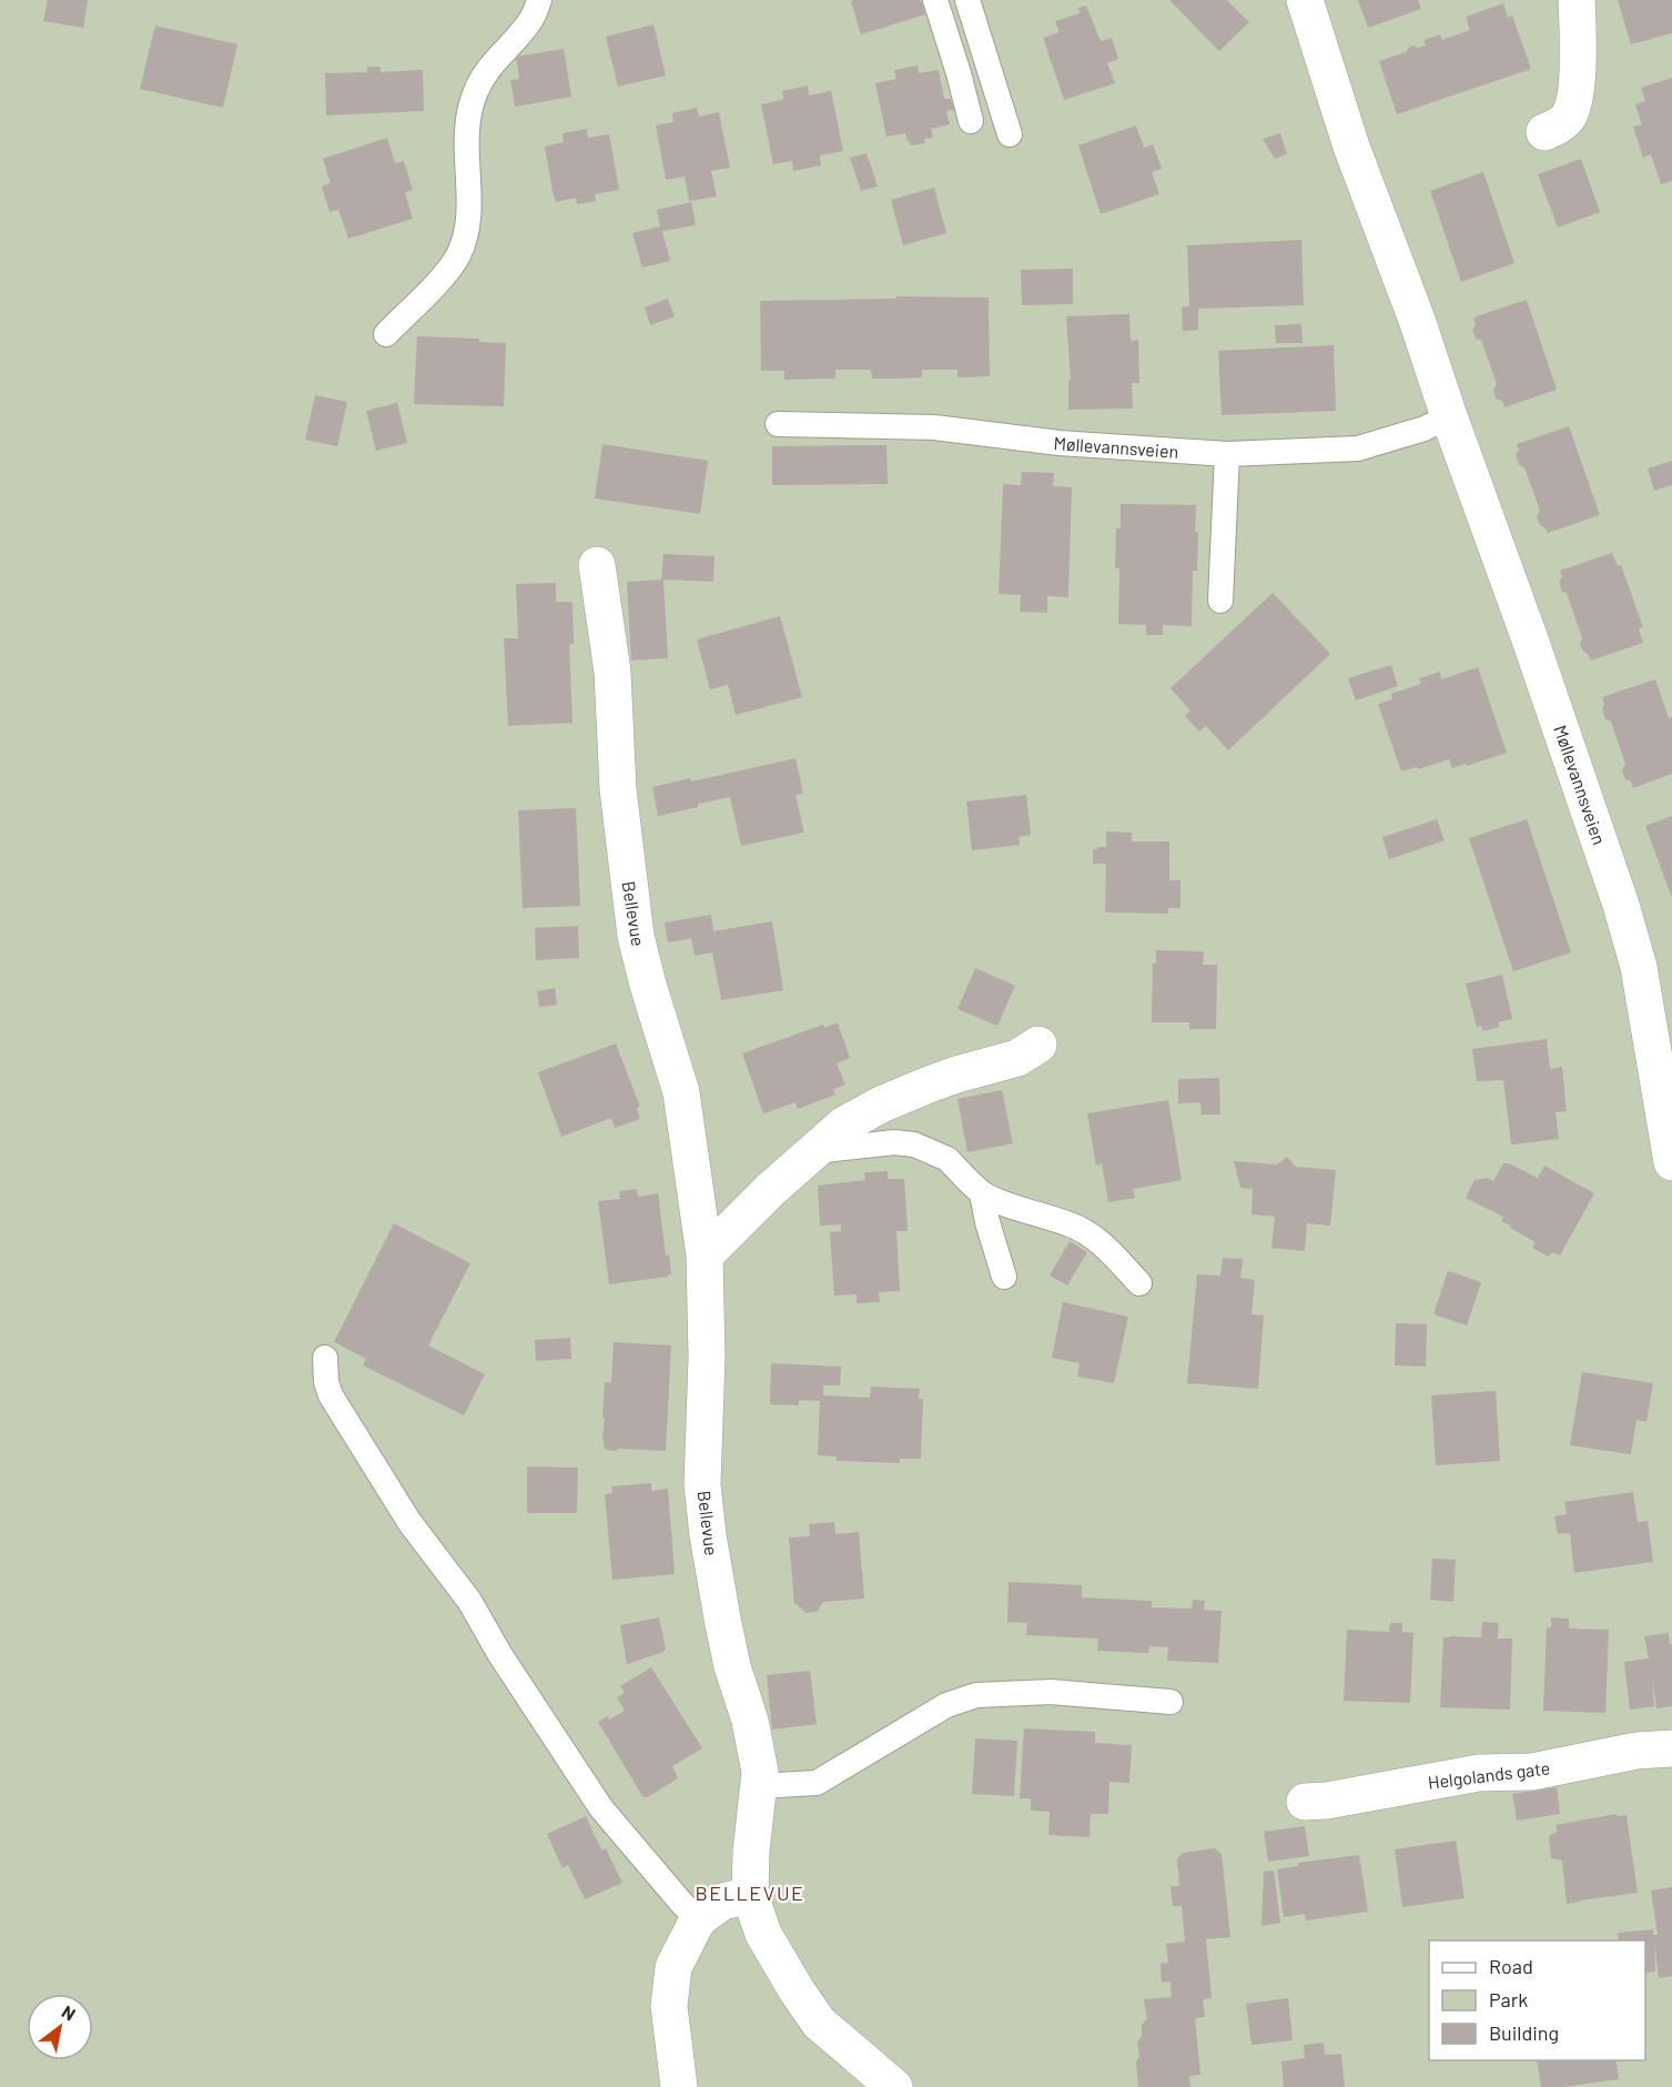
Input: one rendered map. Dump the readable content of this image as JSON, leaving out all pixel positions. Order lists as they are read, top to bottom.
{
  "streets": {
    "street": ["Møllevannsveien", "Bellevue", "Helgolands gate"]
  },
  "districts": ["BELLEVUE"],
  "legend": ["Road", "Park", "Building"],
  "north": "top right"
}
